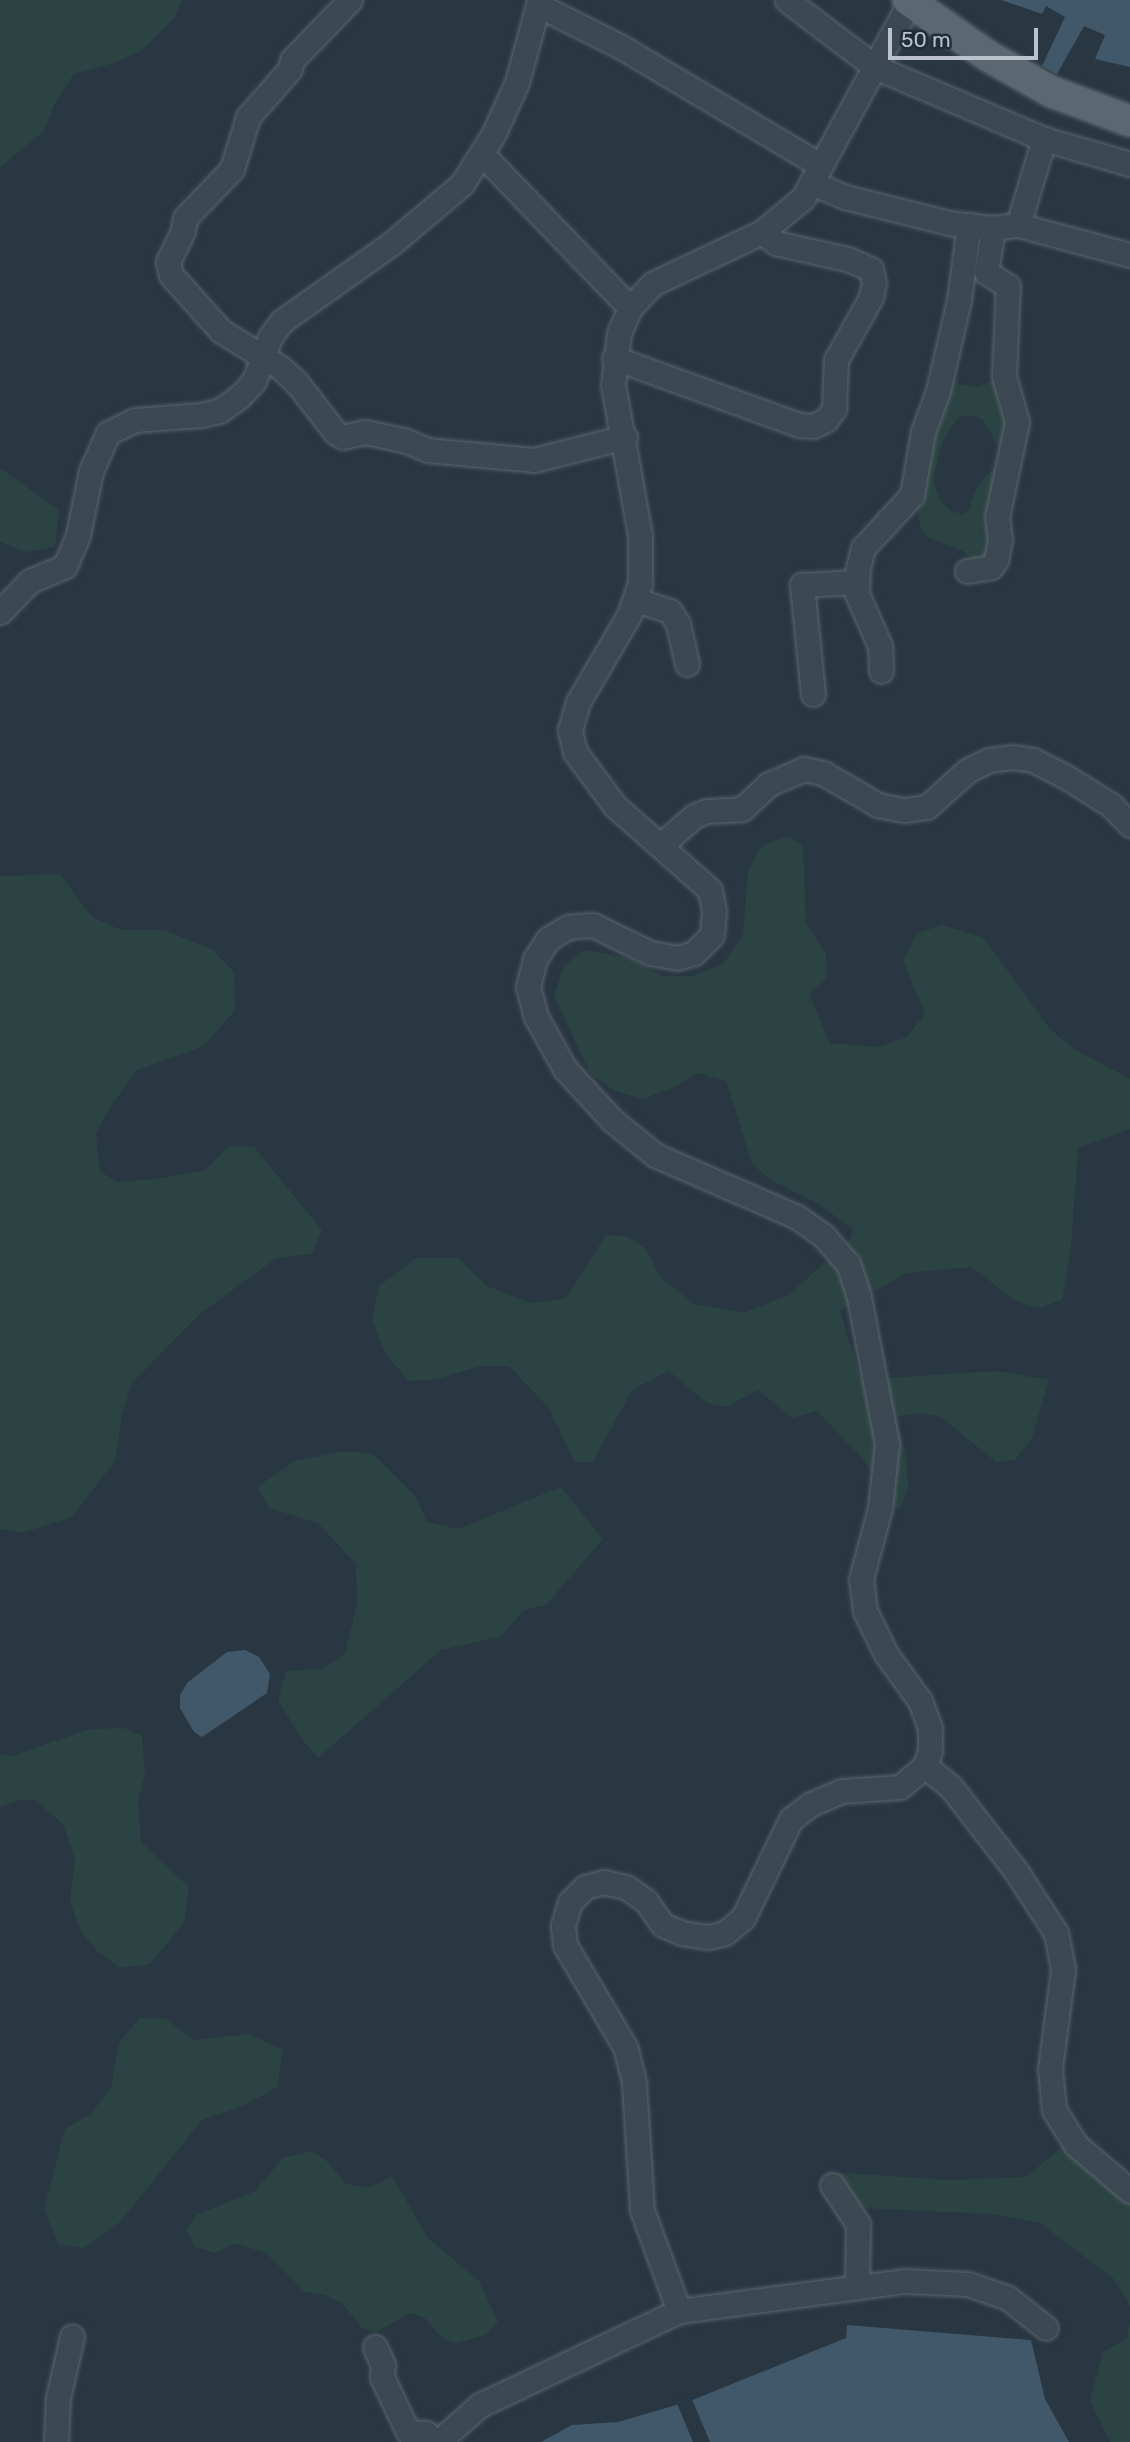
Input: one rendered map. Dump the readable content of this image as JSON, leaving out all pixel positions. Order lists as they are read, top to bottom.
{
  "scale_bar": "50 m"
}
